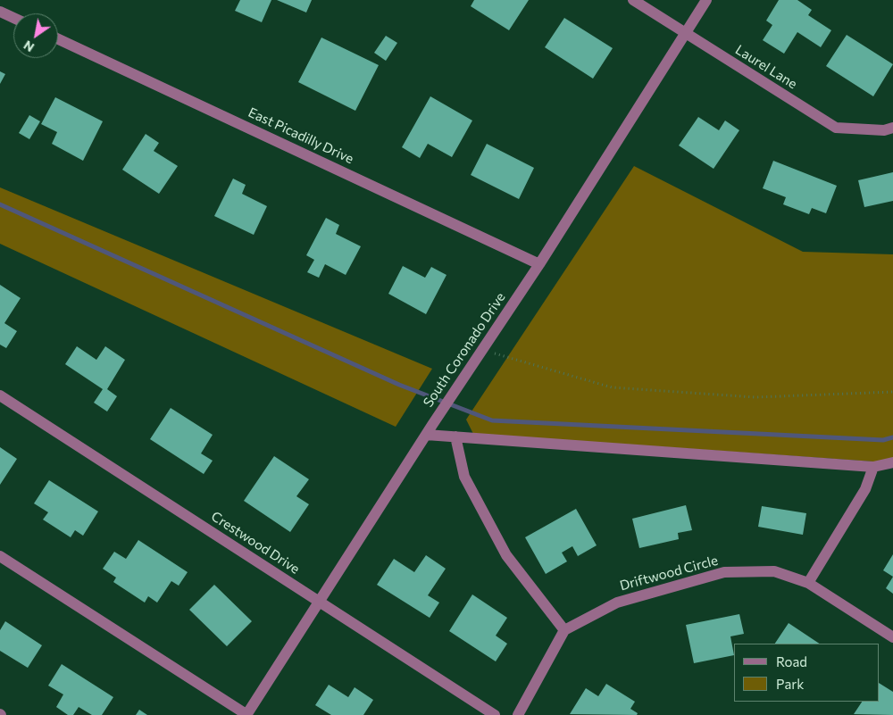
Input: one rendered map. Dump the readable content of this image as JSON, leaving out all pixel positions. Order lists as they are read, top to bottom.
{
  "streets": {
    "street": [
      "Laurel Lane",
      "East Picadilly Drive",
      "South Coronado Drive",
      "Crestwood Drive",
      "Driftwood Circle"
    ]
  },
  "crossings": [
    ["Laurel Lane", "South Coronado Drive"],
    ["East Picadilly Drive", "South Coronado Drive"],
    ["South Coronado Drive", "Crestwood Drive"]
  ],
  "legend": ["Road", "Park"],
  "north": "bottom left"
}
